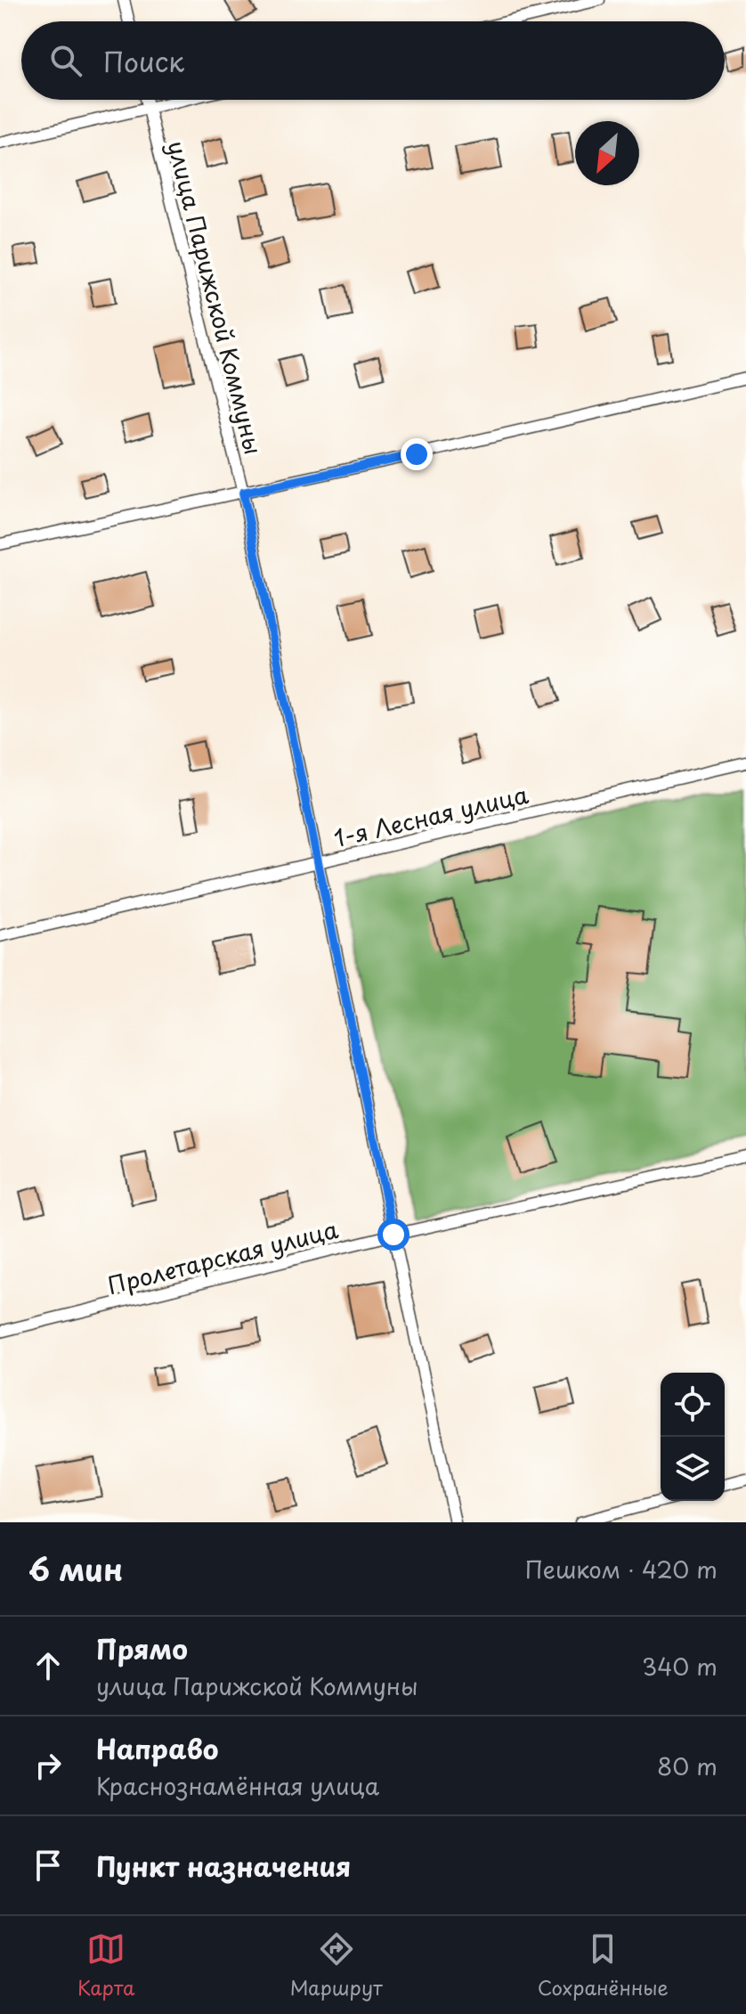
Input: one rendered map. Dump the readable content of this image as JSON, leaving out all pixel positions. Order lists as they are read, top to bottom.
{
  "streets": {
    "street": ["улица Парижской Коммуны", "1-я Лесная улица", "Пролетарская улица"]
  },
  "crossings": [
    ["улица Парижской Коммуны", "1-я Лесная улица"],
    ["улица Парижской Коммуны", "Пролетарская улица"]
  ],
  "north": "bottom left",
  "page": {
    "search": "Поиск",
    "heading": ["6 мин", "Пешком · 420 m"],
    "list": [
      ["Прямо", "улица Парижской Коммуны", "340 m"],
      ["Направо", "Краснознамённая улица", "80 m"],
      "Пункт назначения"
    ],
    "nav": ["Карта", "Маршрут", "Сохранённые"]
  }
}
